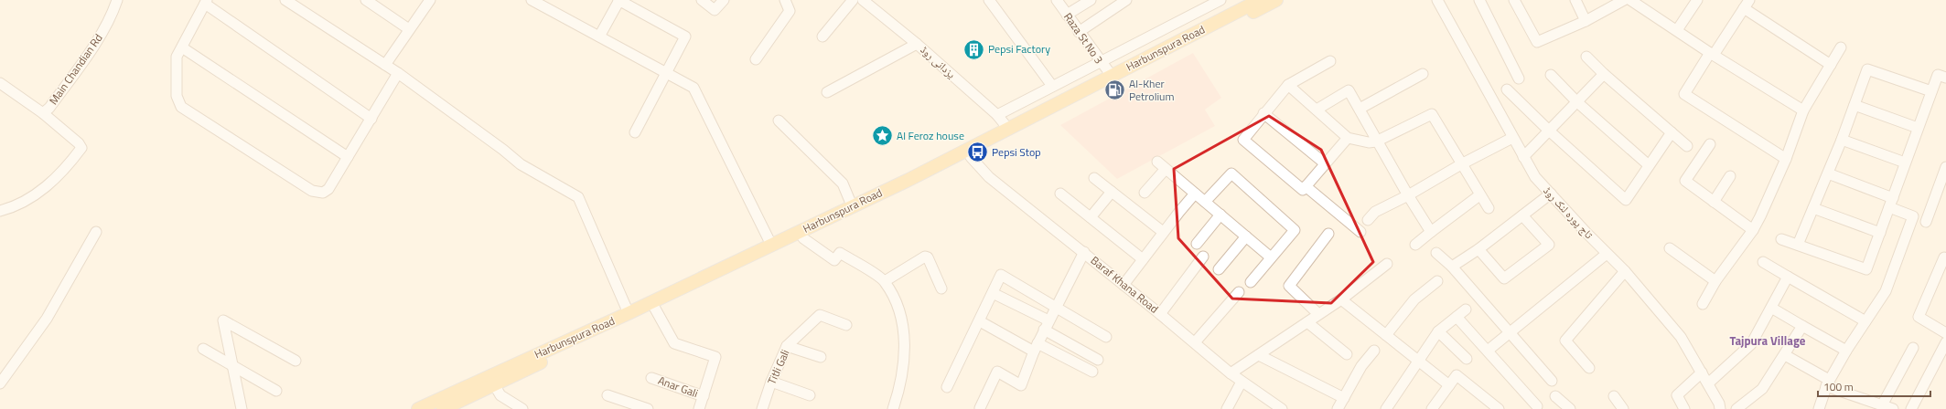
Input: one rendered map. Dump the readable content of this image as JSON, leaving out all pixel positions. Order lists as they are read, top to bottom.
{
  "streets": {
    "main road": ["Harbunspura Road"],
    "street": [
      "Raza St No 3",
      "یزدانی روڈ",
      "Main Chandian Rd",
      "تاج پورہ لنک روڈ",
      "Baraf Khana Road",
      "Titli Gali",
      "Anar Gali"
    ]
  },
  "crossings": [
    ["Raza St No 3", "Harbunspura Road"],
    ["Harbunspura Road", "یزدانی روڈ"],
    ["Harbunspura Road", "Baraf Khana Road"]
  ],
  "districts": ["Tajpura Village"],
  "places": {
    "building": ["Pepsi Factory"],
    "fuel station": ["Al-Kher Petrolium"],
    "place": ["Al Feroz house"],
    "bus stop": ["Pepsi Stop"]
  },
  "scale_bar": "100 m"
}
